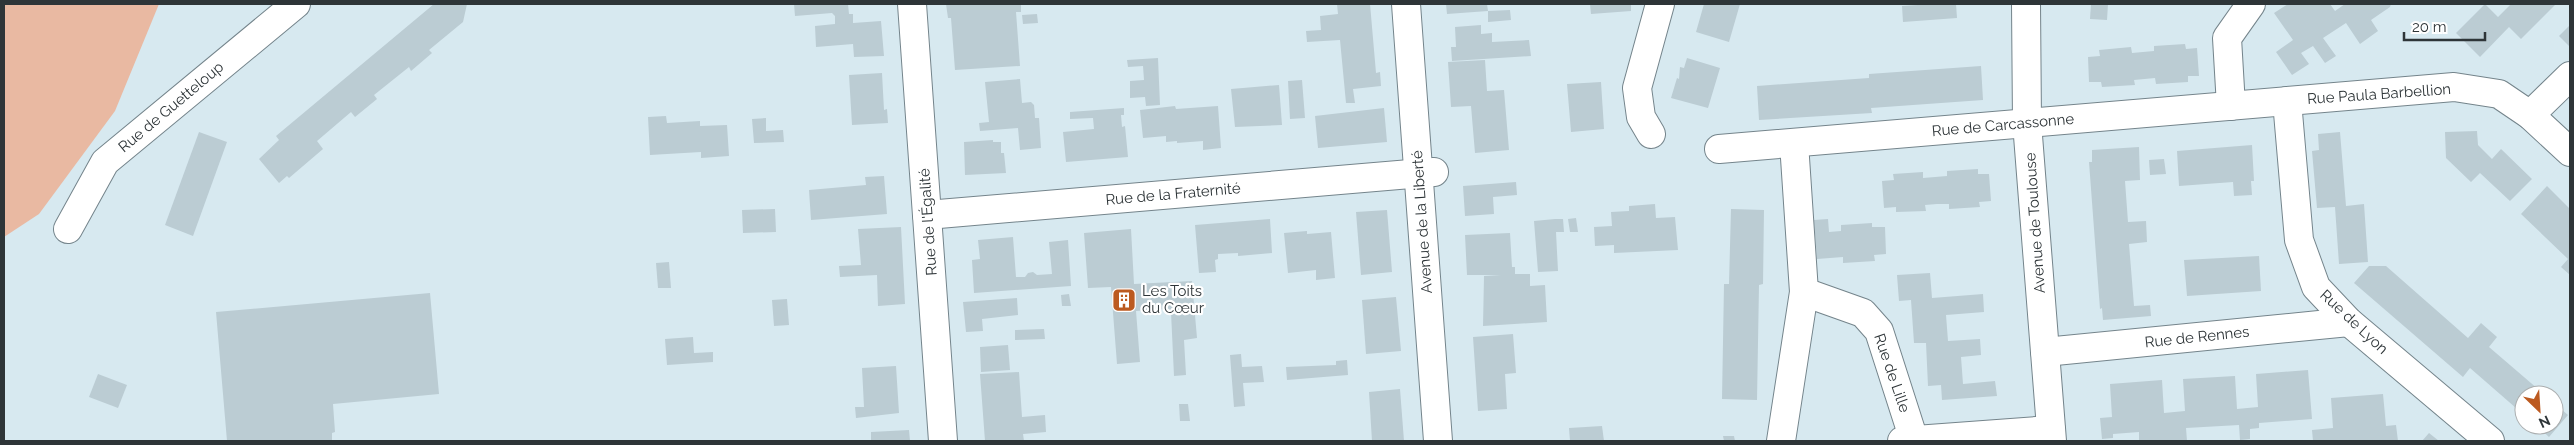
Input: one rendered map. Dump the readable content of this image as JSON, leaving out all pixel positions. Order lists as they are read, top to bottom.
{
  "streets": {
    "street": [
      "Rue Paula Barbellion",
      "Rue de Guetteloup",
      "Rue de Carcassonne",
      "Rue de la Fraternité",
      "Rue de l'Égalité",
      "Avenue de la Liberté",
      "Avenue de Toulouse",
      "Rue de Lyon",
      "Rue de Rennes",
      "Rue de Lille"
    ]
  },
  "crossings": [
    ["Rue Paula Barbellion", "Rue de Carcassonne"],
    ["Rue Paula Barbellion", "Rue de Lyon"],
    ["Rue de Carcassonne", "Avenue de Toulouse"],
    ["Rue de Carcassonne", "Rue de Lyon"],
    ["Rue de la Fraternité", "Rue de l'Égalité"],
    ["Rue de la Fraternité", "Avenue de la Liberté"],
    ["Avenue de Toulouse", "Rue de Rennes"],
    ["Avenue de Toulouse", "Rue de Lille"],
    ["Rue de Lyon", "Rue de Rennes"]
  ],
  "places": {
    "building": ["Les Toits du Cœur"]
  },
  "scale_bar": "20 m",
  "north": "bottom right"
}
